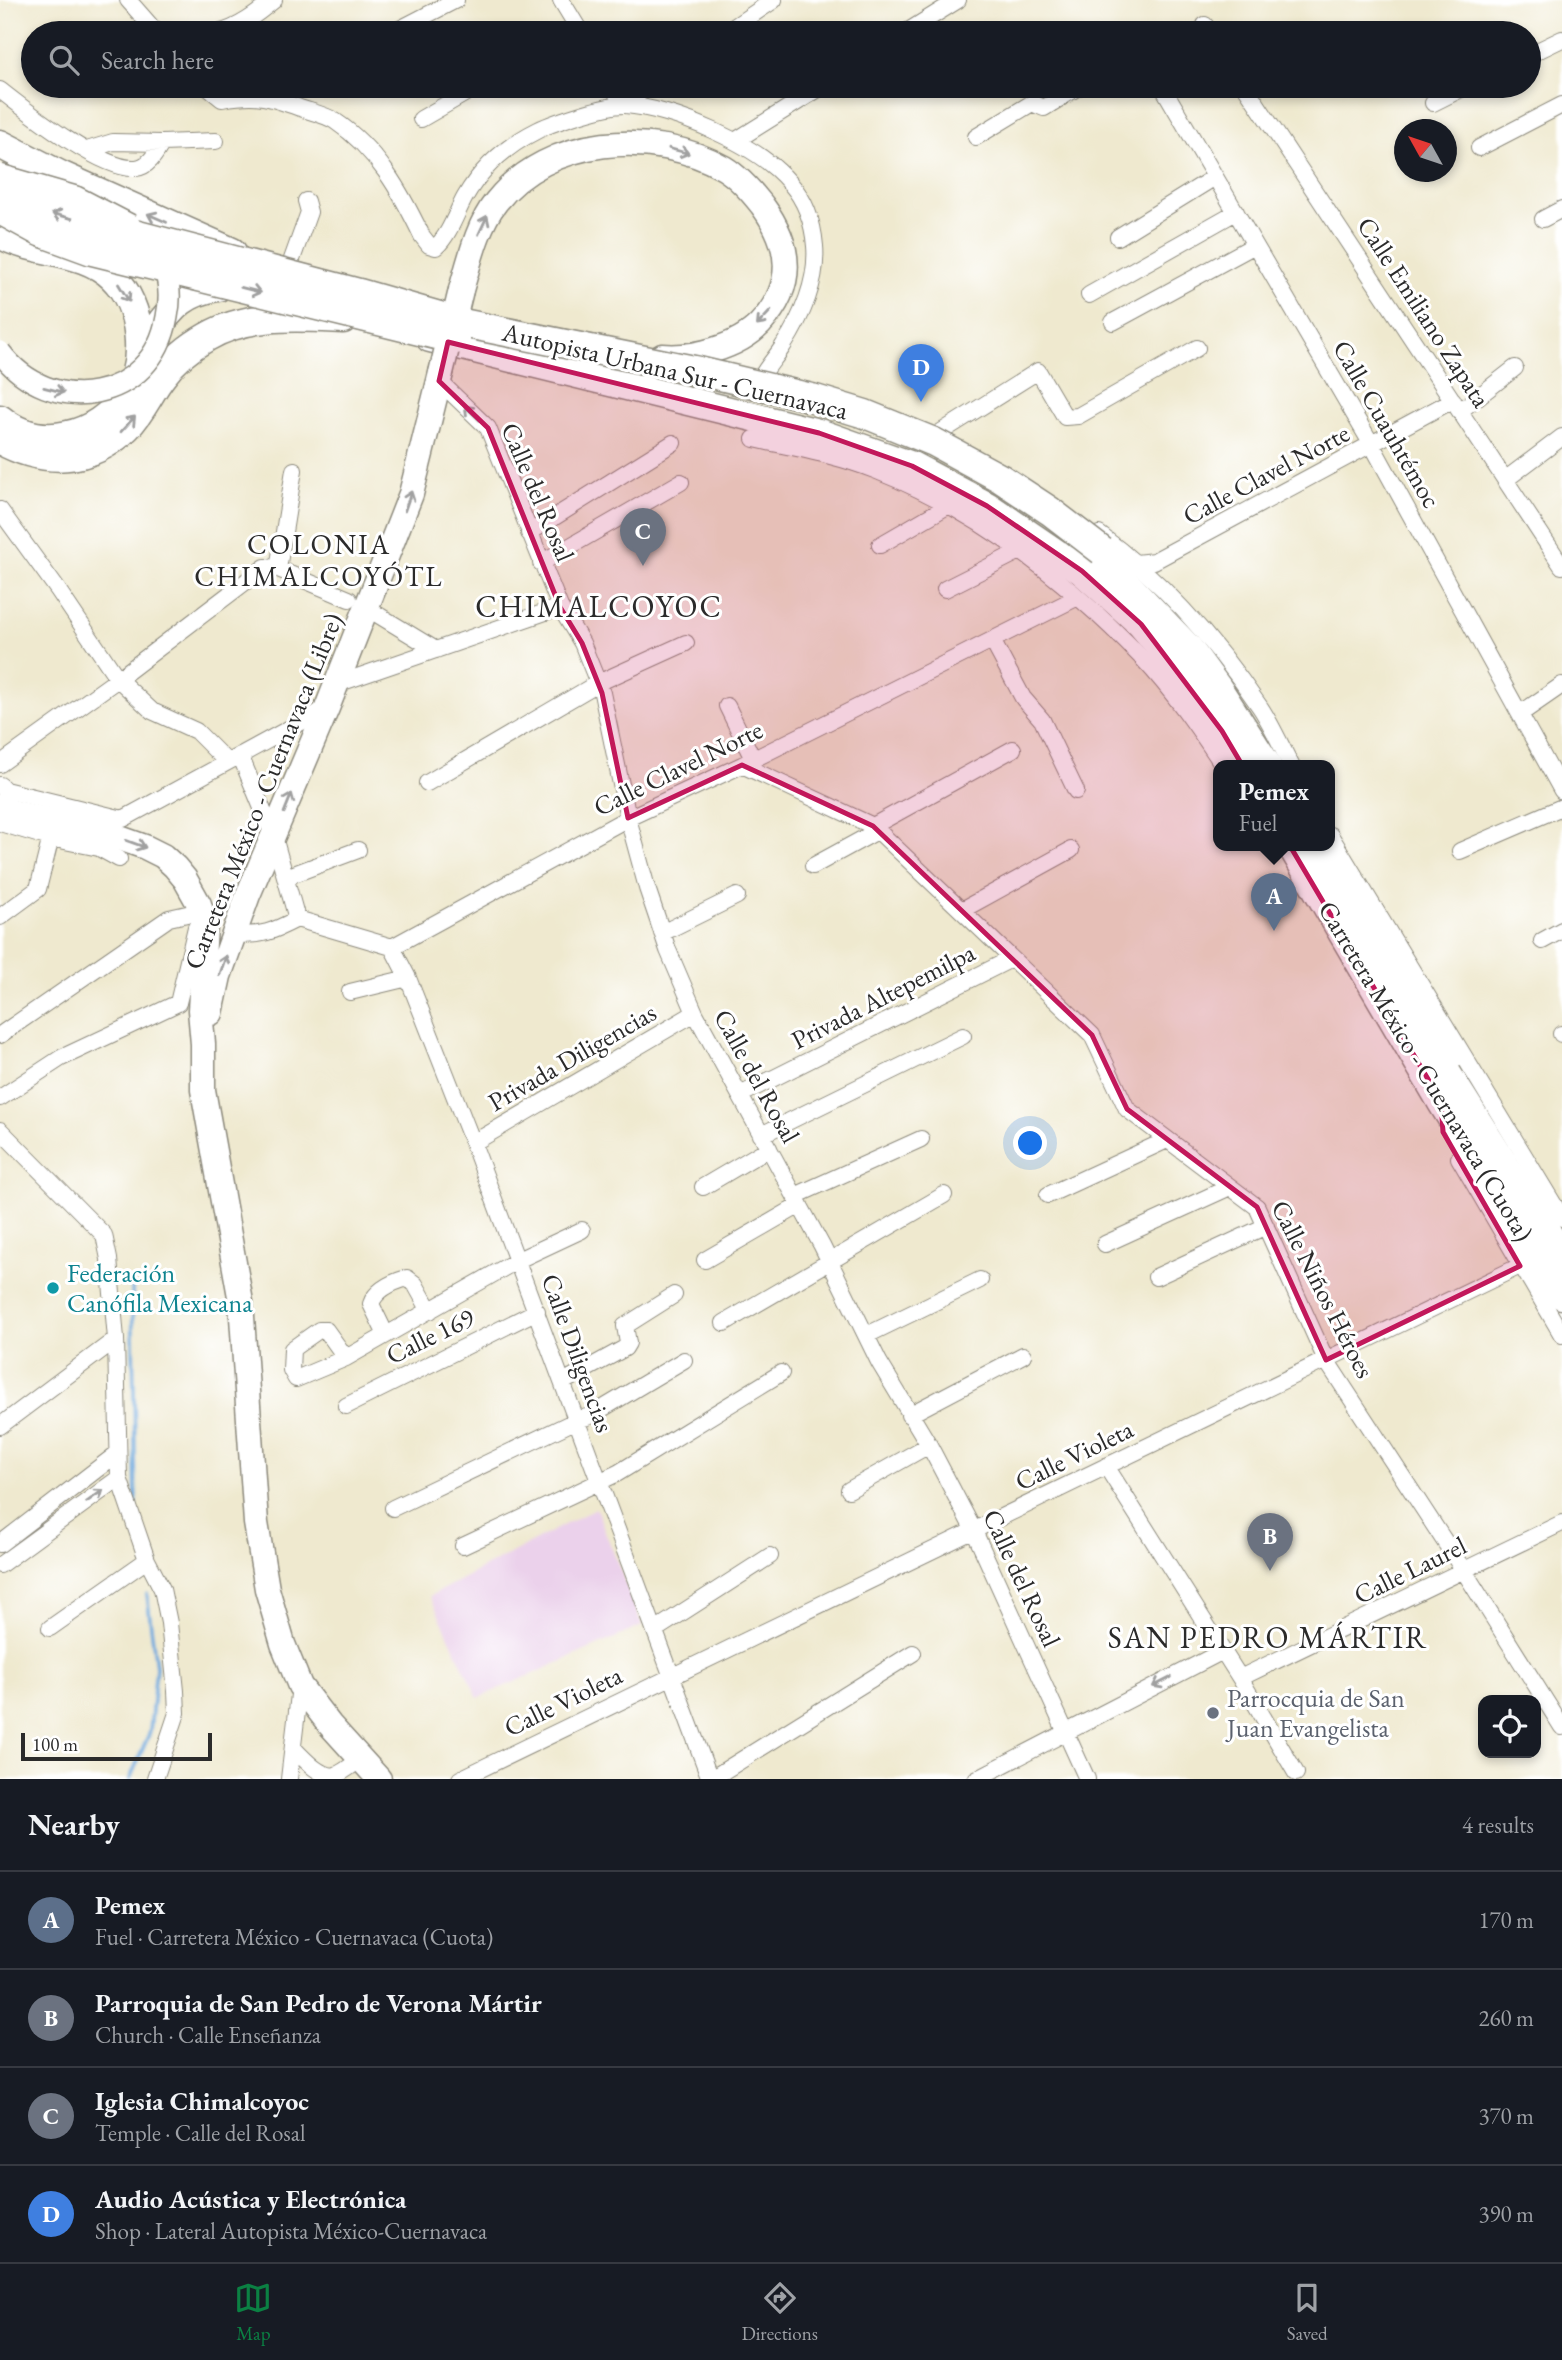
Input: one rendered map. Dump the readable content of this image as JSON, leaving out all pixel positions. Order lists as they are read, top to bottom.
{
  "streets": {
    "highway": ["Autopista Urbana Sur - Cuernavaca", "Carretera México - Cuernavaca (Cuota)"],
    "main road": ["Carretera México - Cuernavaca (Libre)"],
    "street": [
      "Calle Emiliano Zapata",
      "Calle Cuauhtémoc",
      "Calle Clavel Norte",
      "Calle del Rosal",
      "Privada Altepemilpa",
      "Privada Diligencias",
      "Calle Niños Héroes",
      "Calle 169",
      "Calle Diligencias",
      "Calle Violeta",
      "Calle Laurel"
    ]
  },
  "crossings": [
    ["Calle Emiliano Zapata", "Calle Clavel Norte"],
    ["Calle Cuauhtémoc", "Calle Clavel Norte"],
    ["Calle Clavel Norte", "Calle del Rosal"],
    ["Calle Clavel Norte", "Calle Niños Héroes"],
    ["Calle Clavel Norte", "Calle Diligencias"],
    ["Calle del Rosal", "Carretera México - Cuernavaca (Libre)"],
    ["Calle del Rosal", "Privada Altepemilpa"],
    ["Calle del Rosal", "Privada Diligencias"],
    ["Calle del Rosal", "Calle Violeta"],
    ["Privada Altepemilpa", "Calle Niños Héroes"],
    ["Privada Diligencias", "Calle Diligencias"],
    ["Calle Niños Héroes", "Calle Violeta"],
    ["Calle Niños Héroes", "Calle Laurel"],
    ["Calle 169", "Calle Diligencias"],
    ["Calle Diligencias", "Calle Violeta"]
  ],
  "districts": ["COLONIA CHIMALCOYÓTL", "CHIMALCOYOC", "SAN PEDRO MÁRTIR"],
  "places": ["Federación Canófila Mexicana", "Parrocquia de San Juan Evangelista"],
  "scale_bar": "100 m",
  "north": "top left",
  "page": {
    "search": "Search here",
    "pins": [
      "D",
      "C",
      "A",
      "B"
    ],
    "popup": ["Pemex", "Fuel"],
    "scale": "100 m",
    "heading": ["Nearby", "4 results"],
    "list": [
      {
        "mark": "A",
        "name": "Pemex",
        "note": "Fuel · Carretera México - Cuernavaca (Cuota)",
        "value": "170 m"
      },
      {
        "mark": "B",
        "name": "Parroquia de San Pedro de Verona Mártir",
        "note": "Church · Calle Enseñanza",
        "value": "260 m"
      },
      {
        "mark": "C",
        "name": "Iglesia Chimalcoyoc",
        "note": "Temple · Calle del Rosal",
        "value": "370 m"
      },
      {
        "mark": "D",
        "name": "Audio Acústica y Electrónica",
        "note": "Shop · Lateral Autopista México-Cuernavaca",
        "value": "390 m"
      }
    ],
    "nav": ["Map", "Directions", "Saved"]
  }
}
